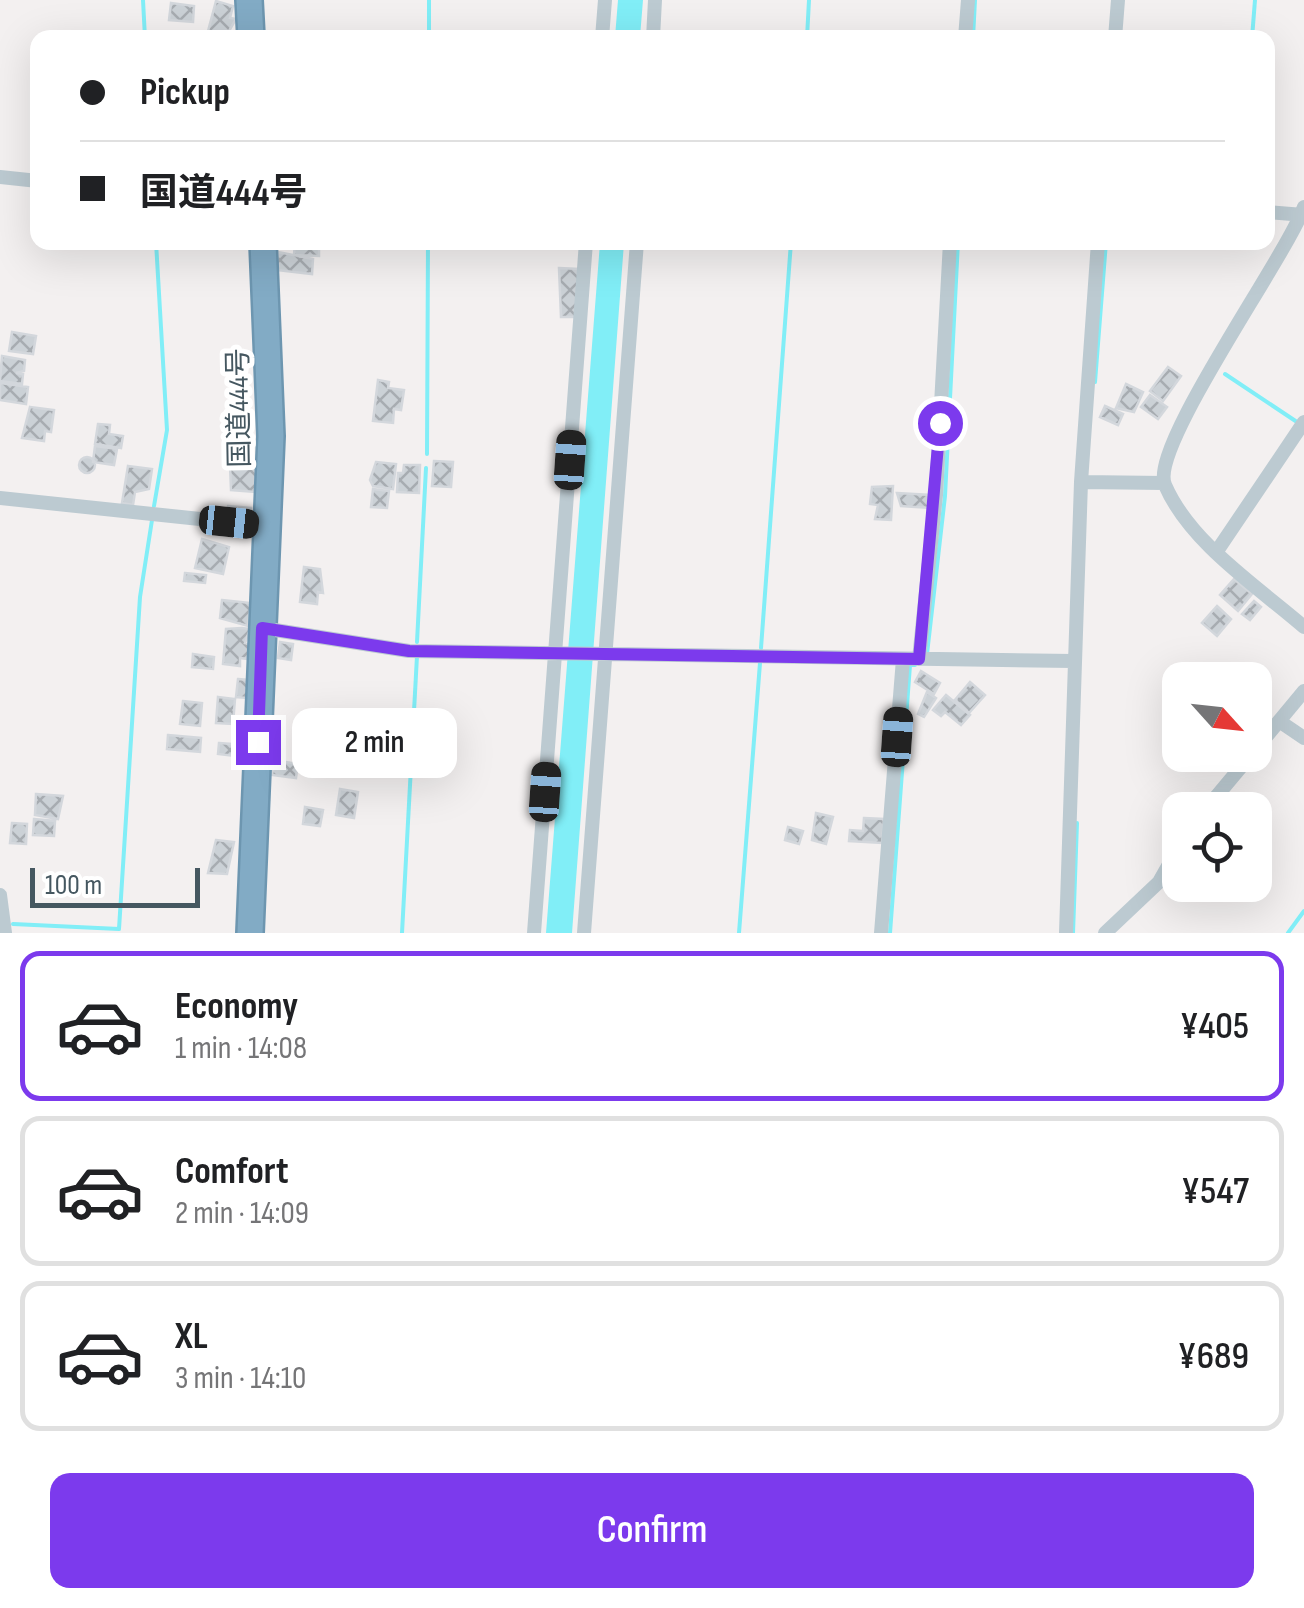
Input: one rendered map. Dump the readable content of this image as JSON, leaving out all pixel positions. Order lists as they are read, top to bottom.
{
  "streets": {
    "highway": ["国道444号"]
  },
  "scale_bar": "100 m",
  "north": "bottom right",
  "page": {
    "banner": ["Pickup", "国道444号"],
    "bubble": "2 min",
    "scale": "100 m",
    "list": [
      {
        "name": "Economy",
        "note": "1 min · 14:08",
        "value": "¥405"
      },
      {
        "name": "Comfort",
        "note": "2 min · 14:09",
        "value": "¥547"
      },
      {
        "name": "XL",
        "note": "3 min · 14:10",
        "value": "¥689"
      }
    ],
    "buttons": "Confirm"
  }
}
